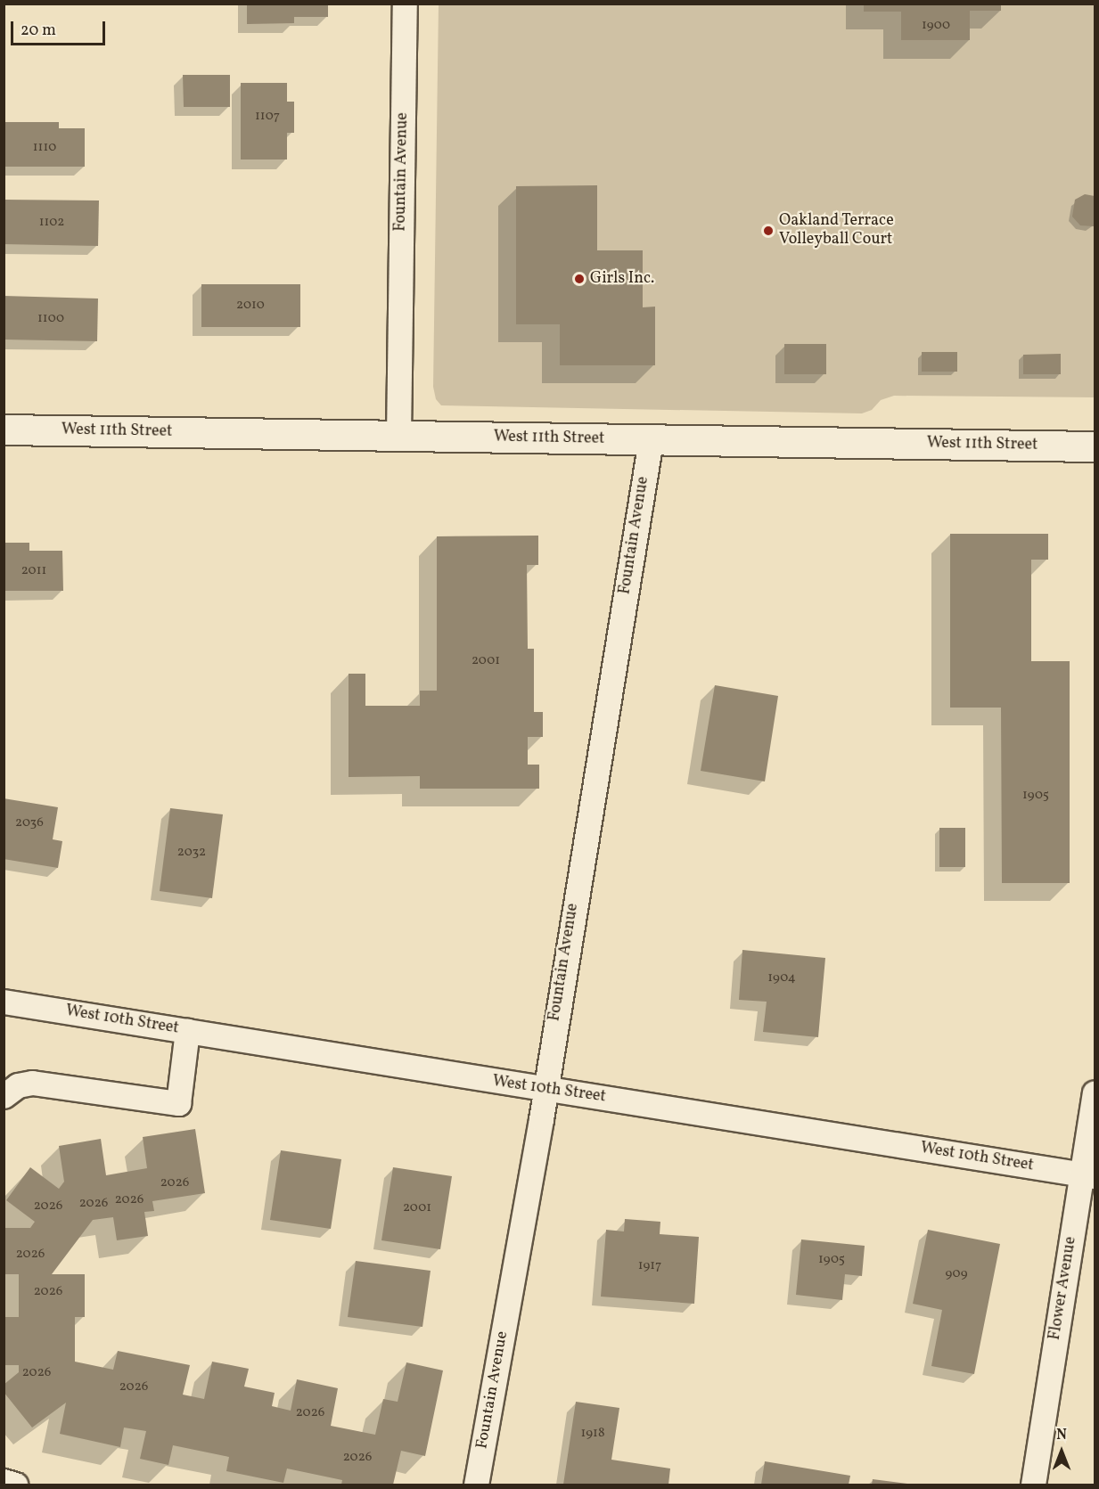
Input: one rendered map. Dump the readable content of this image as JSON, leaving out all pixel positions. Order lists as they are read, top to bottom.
{
  "streets": {
    "main road": ["West 11th Street"],
    "street": ["Fountain Avenue", "West 10th Street", "Flower Avenue"]
  },
  "crossings": [
    ["Fountain Avenue", "West 11th Street"],
    ["Fountain Avenue", "West 10th Street"],
    ["West 10th Street", "Flower Avenue"]
  ],
  "places": ["Oakland Terrace Volleyball Court", "Girls Inc."],
  "house_numbers": [
    "1900",
    "1107",
    "1110",
    "1102",
    "2010",
    "1100",
    "2011",
    "2001",
    "1905",
    "2036",
    "2032",
    "1904",
    "2026",
    "2026",
    "2026",
    "2026",
    "2001",
    "2026",
    "1905",
    "1917",
    "909",
    "2026",
    "2026",
    "2026",
    "2026",
    "1918",
    "2026"
  ],
  "scale_bar": "20 m",
  "north": "top"
}
